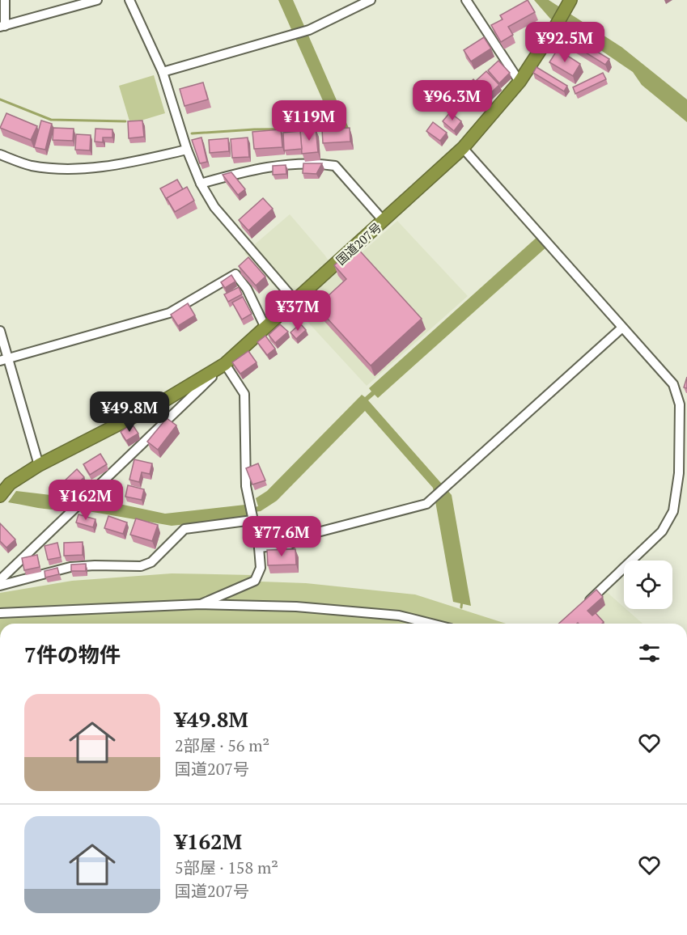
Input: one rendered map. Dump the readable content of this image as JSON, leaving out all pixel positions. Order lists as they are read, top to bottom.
{
  "streets": {
    "highway": ["国道207号"]
  },
  "page": {
    "price": [
      "¥92.5M",
      "¥96.3M",
      "¥119M",
      "¥37M",
      "¥49.8M",
      "¥162M",
      "¥77.6M"
    ],
    "heading": "7件の物件",
    "list": [
      {
        "name": "¥49.8M",
        "note": "2部屋 · 56 m² · 国道207号"
      },
      {
        "name": "¥162M",
        "note": "5部屋 · 158 m² · 国道207号"
      }
    ]
  }
}
